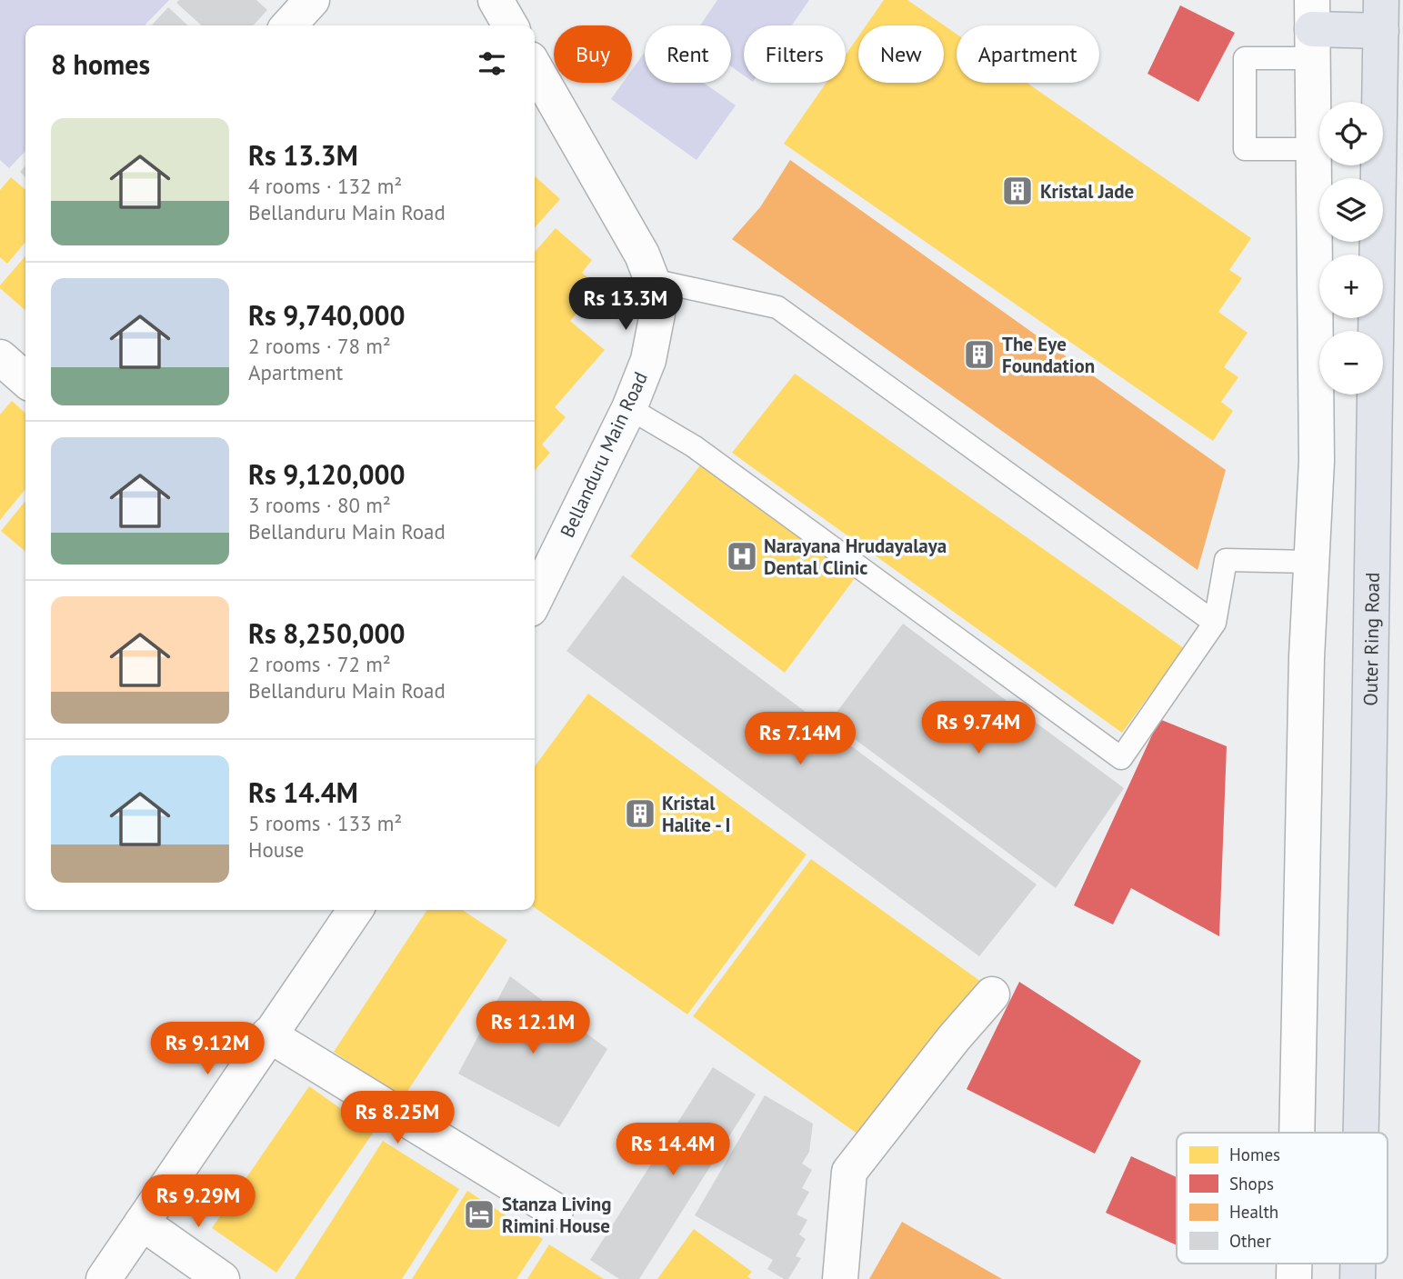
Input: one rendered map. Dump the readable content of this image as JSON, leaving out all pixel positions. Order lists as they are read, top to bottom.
{
  "streets": {
    "highway": ["Outer Ring Road"],
    "street": ["Bellanduru Main Road"]
  },
  "places": {
    "building": ["Kristal Jade", "The Eye Foundation", "Kristal Halite - I"],
    "hospital": ["Narayana Hrudayalaya Dental Clinic"],
    "hotel": ["Stanza Living Rimini House"]
  },
  "legend": [
    "Homes",
    "Shops",
    "Health",
    "Other"
  ],
  "page": {
    "chip": [
      "Buy",
      "Rent",
      "Filters",
      "New",
      "Apartment"
    ],
    "heading": "8 homes",
    "map_buttons": ["+", "−"],
    "list": [
      {
        "name": "Rs 13.3M",
        "note": "4 rooms · 132 m² · Bellanduru Main Road"
      },
      {
        "name": "Rs 9,740,000",
        "note": "2 rooms · 78 m² · Apartment"
      },
      {
        "name": "Rs 9,120,000",
        "note": "3 rooms · 80 m² · Bellanduru Main Road"
      },
      {
        "name": "Rs 8,250,000",
        "note": "2 rooms · 72 m² · Bellanduru Main Road"
      },
      {
        "name": "Rs 14.4M",
        "note": "5 rooms · 133 m² · House"
      }
    ],
    "price": [
      "Rs 13.3M",
      "Rs 9.74M",
      "Rs 7.14M",
      "Rs 12.1M",
      "Rs 9.12M",
      "Rs 8.25M",
      "Rs 14.4M",
      "Rs 9.29M"
    ]
  }
}
